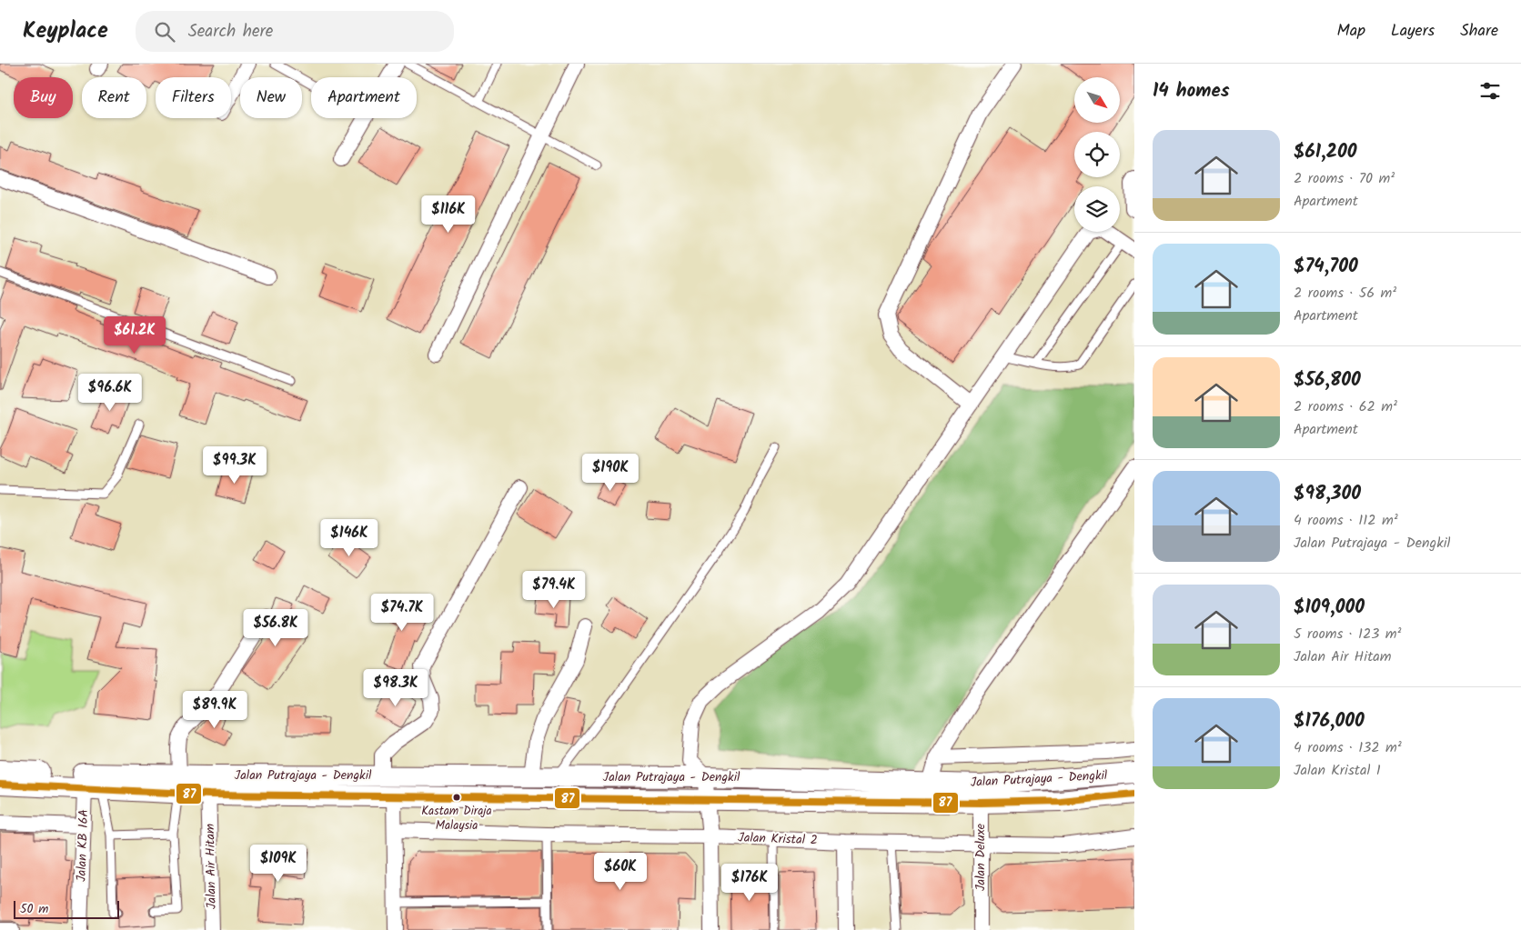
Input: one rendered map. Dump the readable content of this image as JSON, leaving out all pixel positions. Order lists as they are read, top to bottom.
{
  "streets": {
    "main road": ["Jalan Putrajaya - Dengkil"],
    "street": [
      "Jalan Kristal 2",
      "Jalan KB 16A",
      "Jalan Deluxe",
      "Jalan Air Hitam"
    ]
  },
  "crossings": [
    ["Jalan Putrajaya - Dengkil", "Jalan Deluxe"],
    ["Jalan Putrajaya - Dengkil", "Jalan Air Hitam"],
    ["Jalan Kristal 2", "Jalan Deluxe"]
  ],
  "places": ["Kastam Diraja Malaysia"],
  "lines": ["transit line 87"],
  "scale_bar": "50 m",
  "north": "bottom right",
  "page": {
    "header": "Keyplace",
    "search": "Search here",
    "nav": ["Map", "Layers", "Share"],
    "heading": "14 homes",
    "chip": [
      "Buy",
      "Rent",
      "Filters",
      "New",
      "Apartment"
    ],
    "list": [
      {
        "name": "$61,200",
        "note": "2 rooms · 70 m² · Apartment"
      },
      {
        "name": "$74,700",
        "note": "2 rooms · 56 m² · Apartment"
      },
      {
        "name": "$56,800",
        "note": "2 rooms · 62 m² · Apartment"
      },
      {
        "name": "$98,300",
        "note": "4 rooms · 112 m² · Jalan Putrajaya - Dengkil"
      },
      {
        "name": "$109,000",
        "note": "5 rooms · 123 m² · Jalan Air Hitam"
      },
      {
        "name": "$176,000",
        "note": "4 rooms · 132 m² · Jalan Kristal 1"
      }
    ],
    "price": [
      "$116K",
      "$61.2K",
      "$96.6K",
      "$99.3K",
      "$190K",
      "$146K",
      "$79.4K",
      "$74.7K",
      "$56.8K",
      "$98.3K",
      "$89.9K",
      "$109K",
      "$60K",
      "$176K"
    ],
    "scale": "50 m"
  }
}
